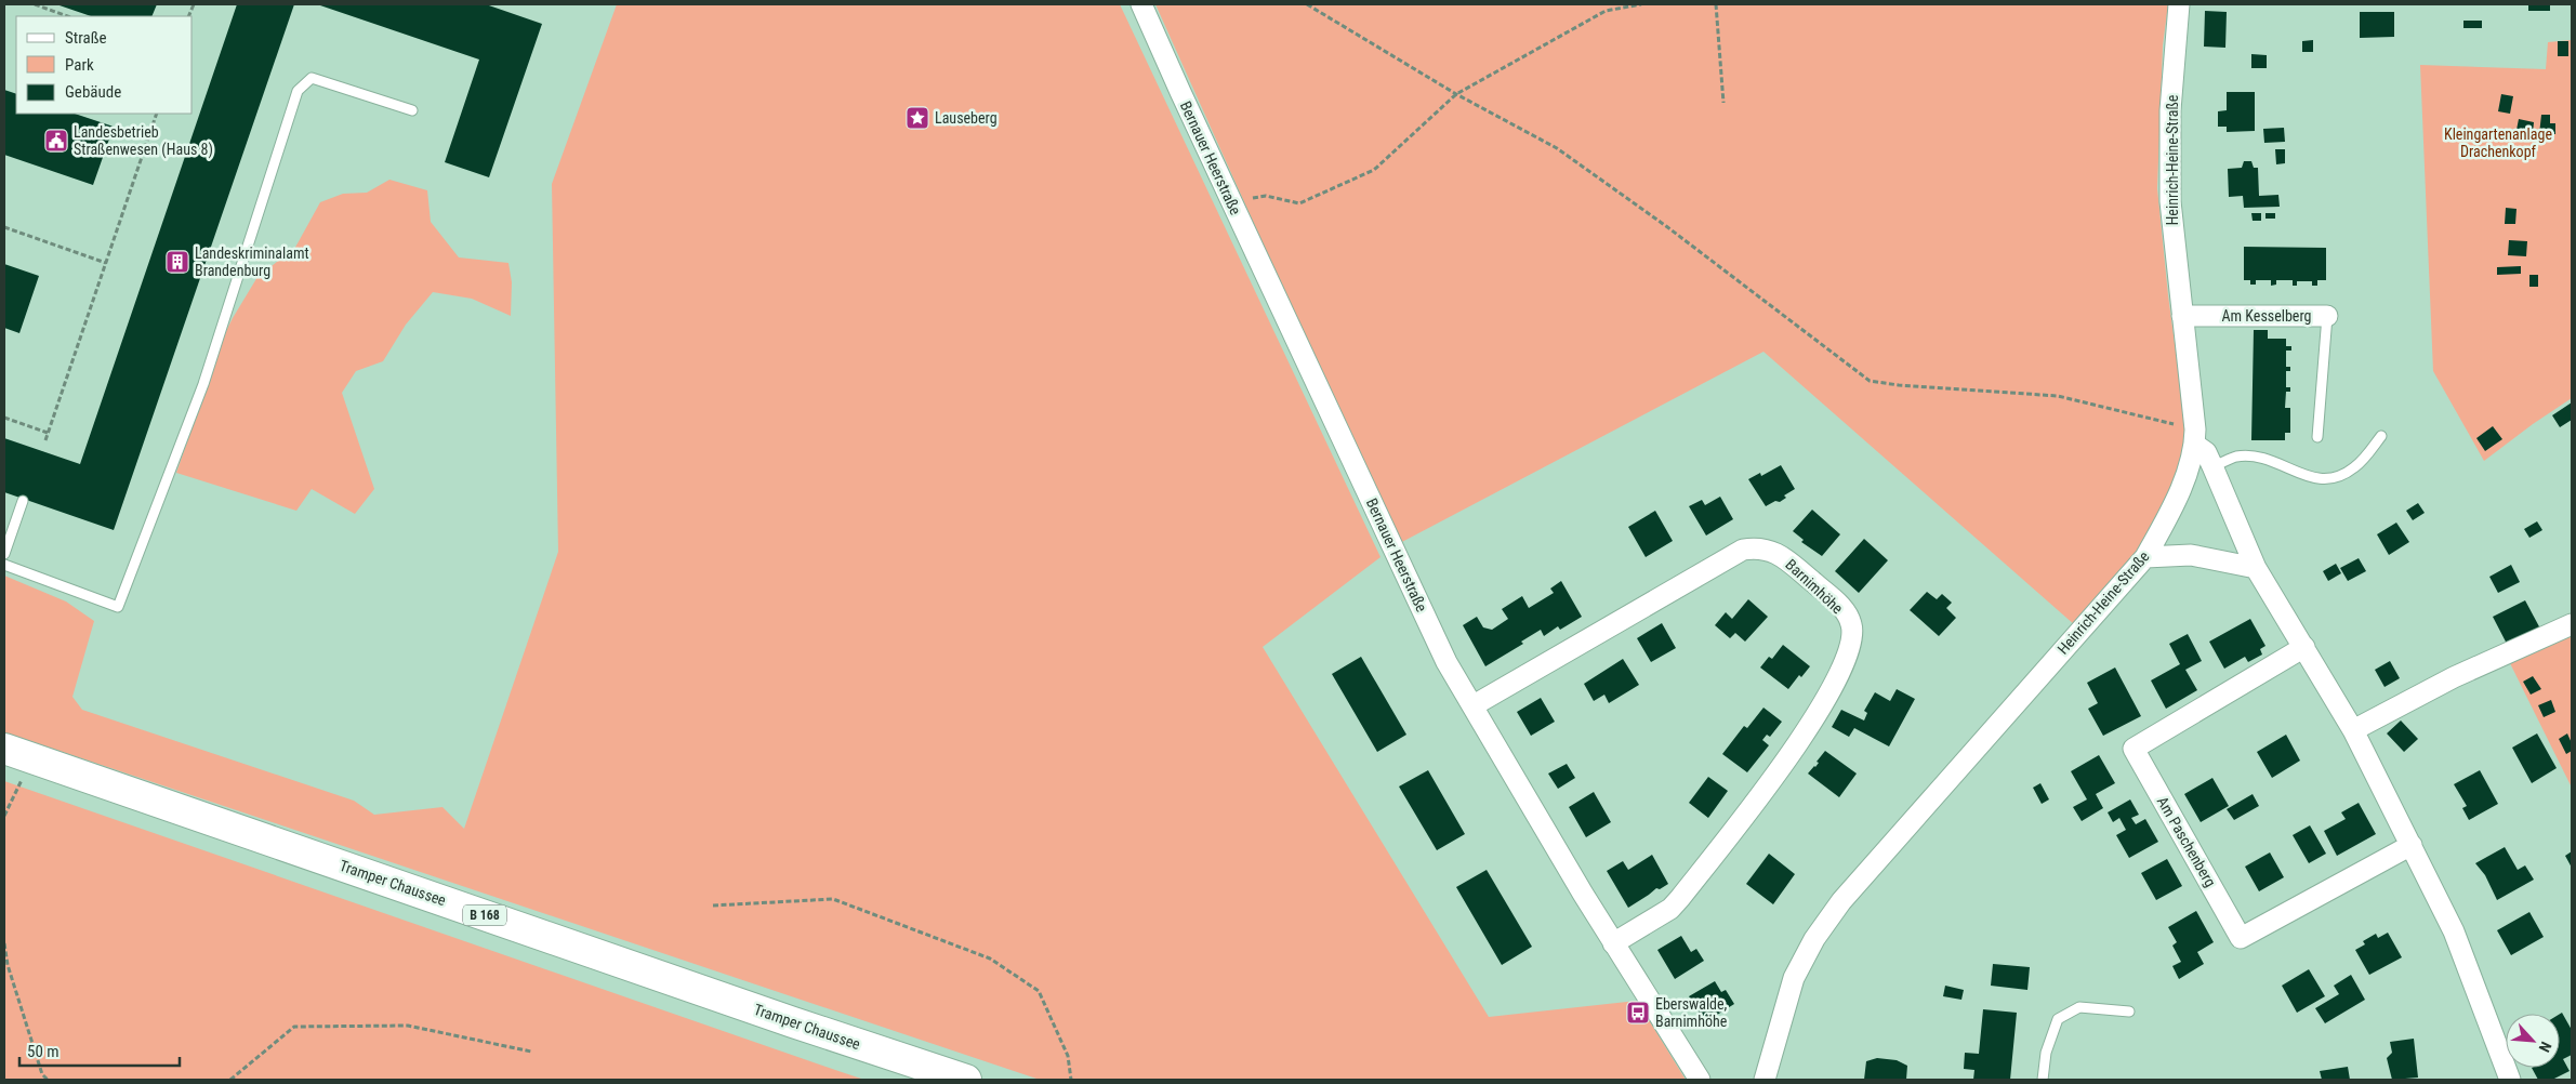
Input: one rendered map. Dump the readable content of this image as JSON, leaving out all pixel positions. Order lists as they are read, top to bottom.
{
  "streets": {
    "main road": ["Tramper Chaussee", "B 168"],
    "street": [
      "Bernauer Heerstraße",
      "Heinrich-Heine-Straße",
      "Am Kesselberg",
      "Barnimhöhe",
      "Am Paschenberg"
    ]
  },
  "crossings": [
    ["Bernauer Heerstraße", "Barnimhöhe"],
    ["Heinrich-Heine-Straße", "Am Kesselberg"]
  ],
  "parks": ["Kleingartenanlage Drachenkopf"],
  "places": {
    "place": ["Lauseberg"],
    "public building": ["Landesbetrieb Straßenwesen (Haus 8)"],
    "building": ["Landeskriminalamt Brandenburg"],
    "bus stop": ["Eberswalde, Barnimhöhe"]
  },
  "legend": ["Straße", "Park", "Gebäude"],
  "scale_bar": "50 m",
  "north": "bottom right"
}
